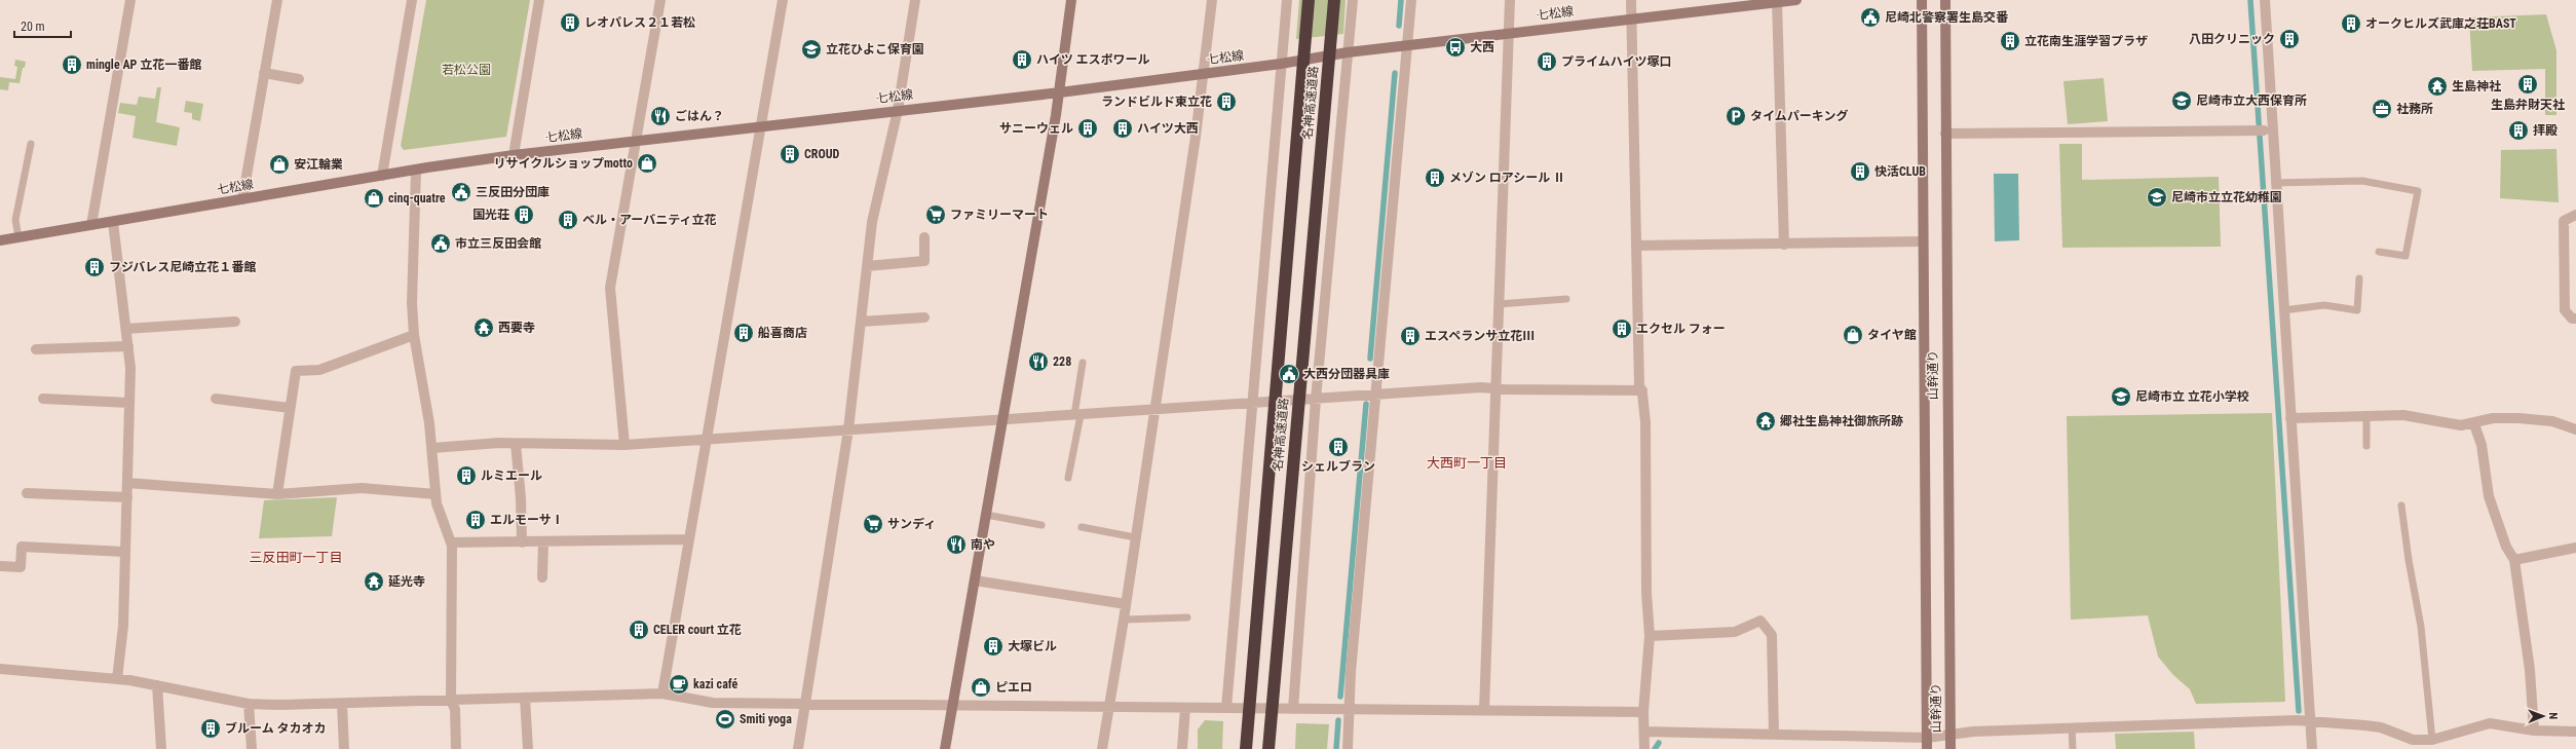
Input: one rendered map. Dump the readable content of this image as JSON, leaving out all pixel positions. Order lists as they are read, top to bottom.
{
  "streets": {
    "highway": ["名神高速道路"],
    "street": ["七松線", "山幹通り"]
  },
  "districts": ["大西町一丁目", "三反田町一丁目"],
  "parks": ["若松公園"],
  "places": {
    "public building": [
      "尼崎北警察署生島交番",
      "三反田分団庫",
      "市立三反田会館",
      "大西分団器具庫"
    ],
    "building": [
      "レオパレス２１若松",
      "オークヒルズ武庫之荘BAST",
      "八田クリニック",
      "立花南生涯学習プラザ",
      "ハイツ エスポワール",
      "プライムハイツ塚口",
      "mingle AP 立花一番館",
      "生島弁財天社",
      "ランドビルド東立花",
      "サニーウェル",
      "ハイツ大西",
      "拝殿",
      "CROUD",
      "快活CLUB",
      "メゾン ロアシール Ⅱ",
      "国光荘",
      "ベル・アーバニティ立花",
      "フジバレス尼崎立花１番館",
      "エクセル フォー",
      "船喜商店",
      "エスペランサ立花Ⅲ",
      "シェルブラン",
      "ルミエール",
      "エルモーサⅠ",
      "CELER court 立花",
      "大塚ビル",
      "ブルーム タカオカ"
    ],
    "bus stop": ["大西"],
    "school or university": [
      "立花ひよこ保育園",
      "尼崎市立大西保育所",
      "尼崎市立立花幼稚園",
      "尼崎市立 立花小学校"
    ],
    "temple": [
      "生島神社",
      "西要寺",
      "郷社生島神社御旅所跡",
      "延光寺"
    ],
    "office": ["社務所"],
    "restaurant": ["ごはん？", "228", "南や"],
    "parking": ["タイムパーキング"],
    "shop": [
      "リサイクルショップmotto",
      "安江輪業",
      "cinq-quatre",
      "タイヤ館",
      "ピエロ"
    ],
    "supermarket": ["ファミリーマート", "サンディ"],
    "cafe": ["kazi café"],
    "sports": ["Smiti yoga"]
  },
  "scale_bar": "20 m",
  "north": "right"
}
